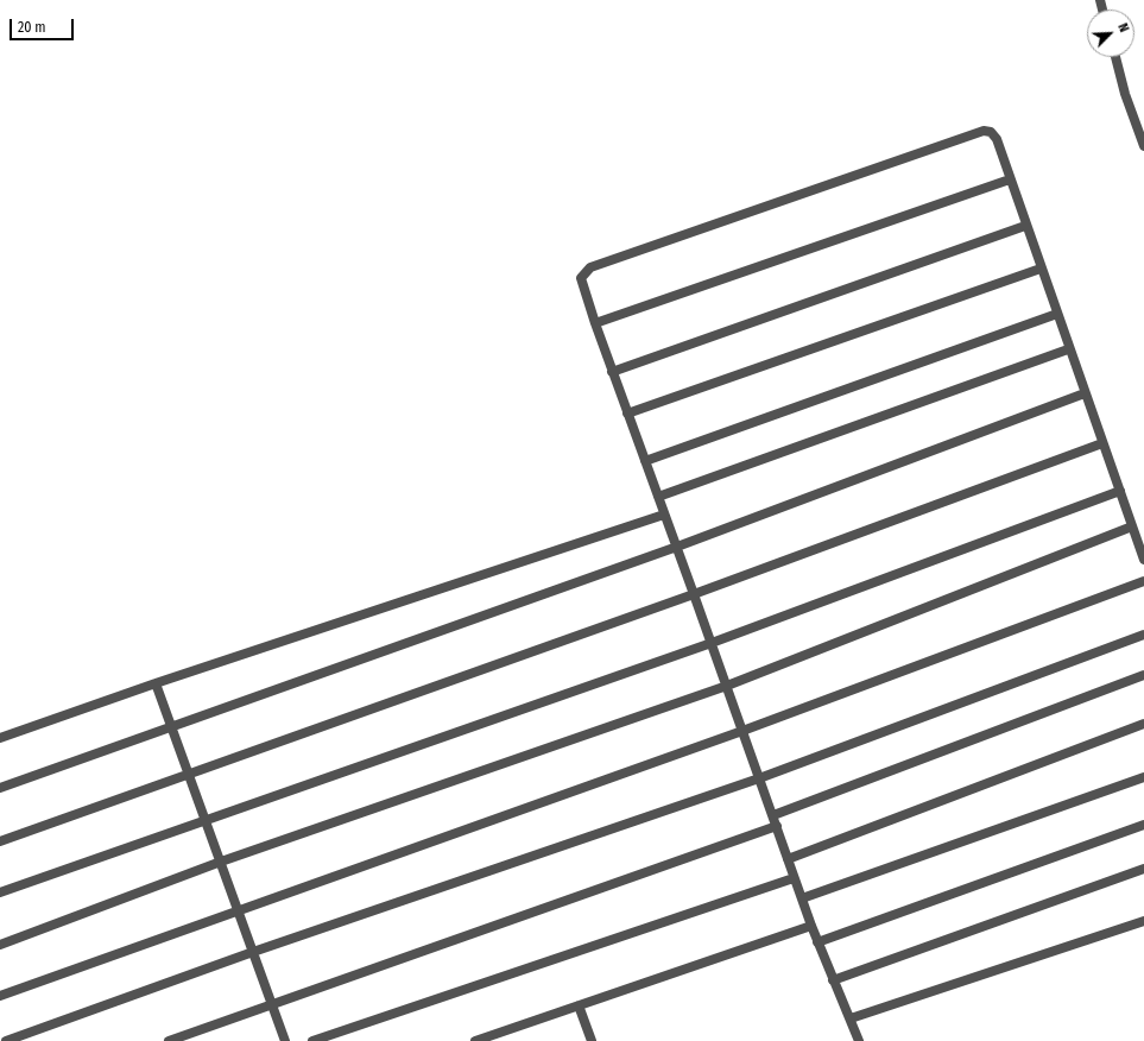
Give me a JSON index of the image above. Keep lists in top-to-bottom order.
{
  "scale_bar": "20 m",
  "north": "top right"
}
